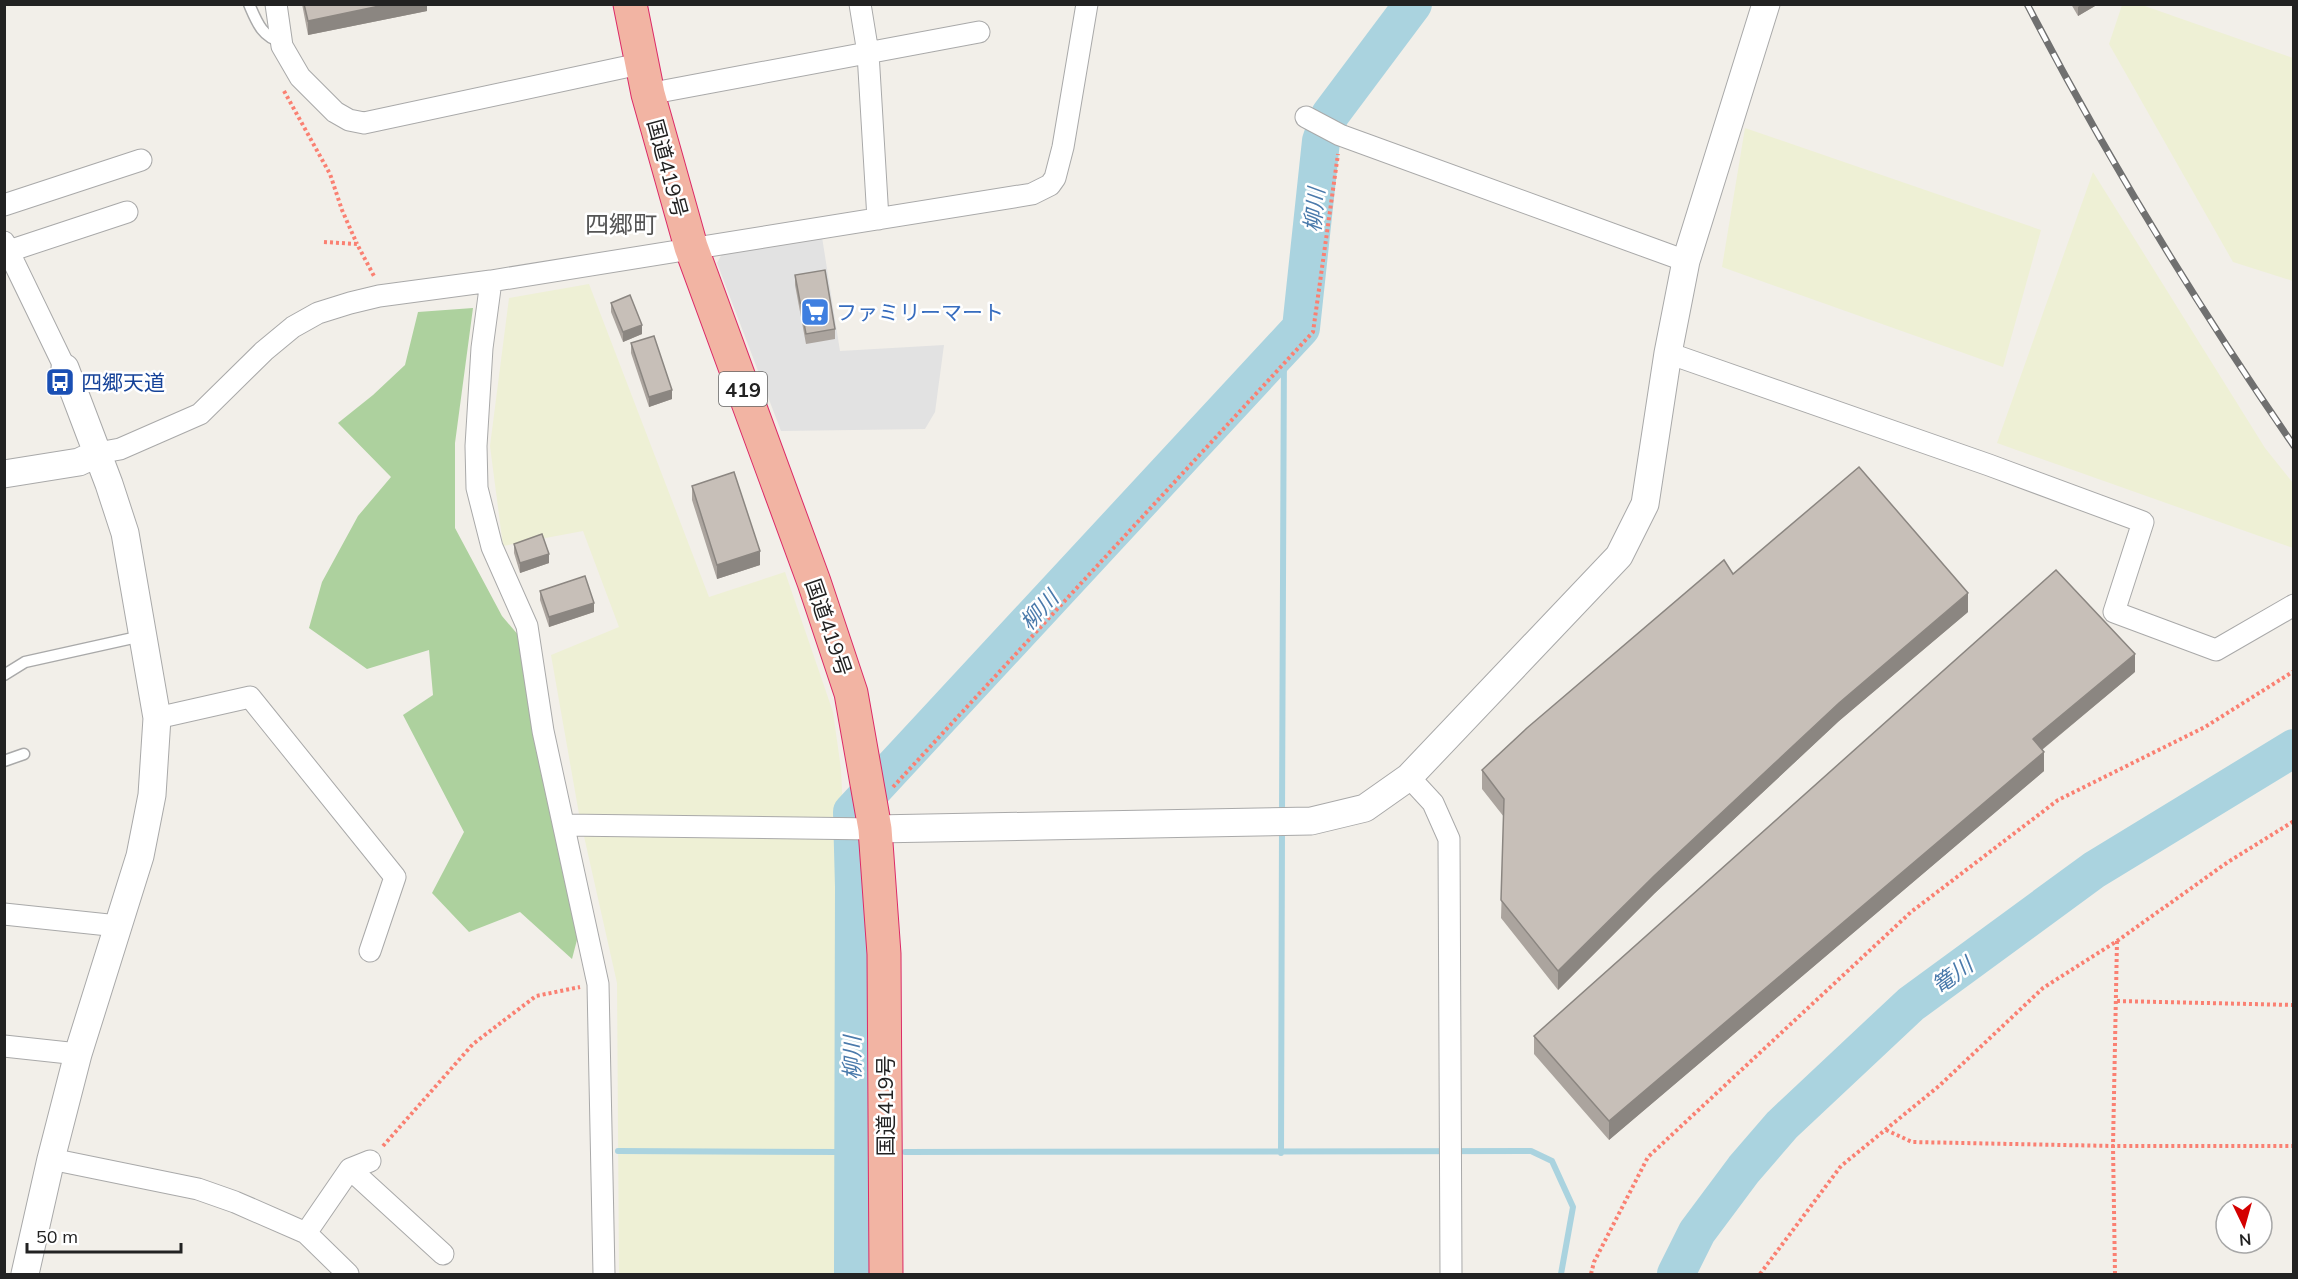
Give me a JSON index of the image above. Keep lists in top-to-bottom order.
{
  "streets": {
    "highway": ["国道419号", "419"]
  },
  "districts": ["四郷町"],
  "water": ["柳川", "篭川"],
  "places": {
    "supermarket": ["ファミリーマート"],
    "bus stop": ["四郷天道"]
  },
  "scale_bar": "50 m",
  "north": "bottom"
}
